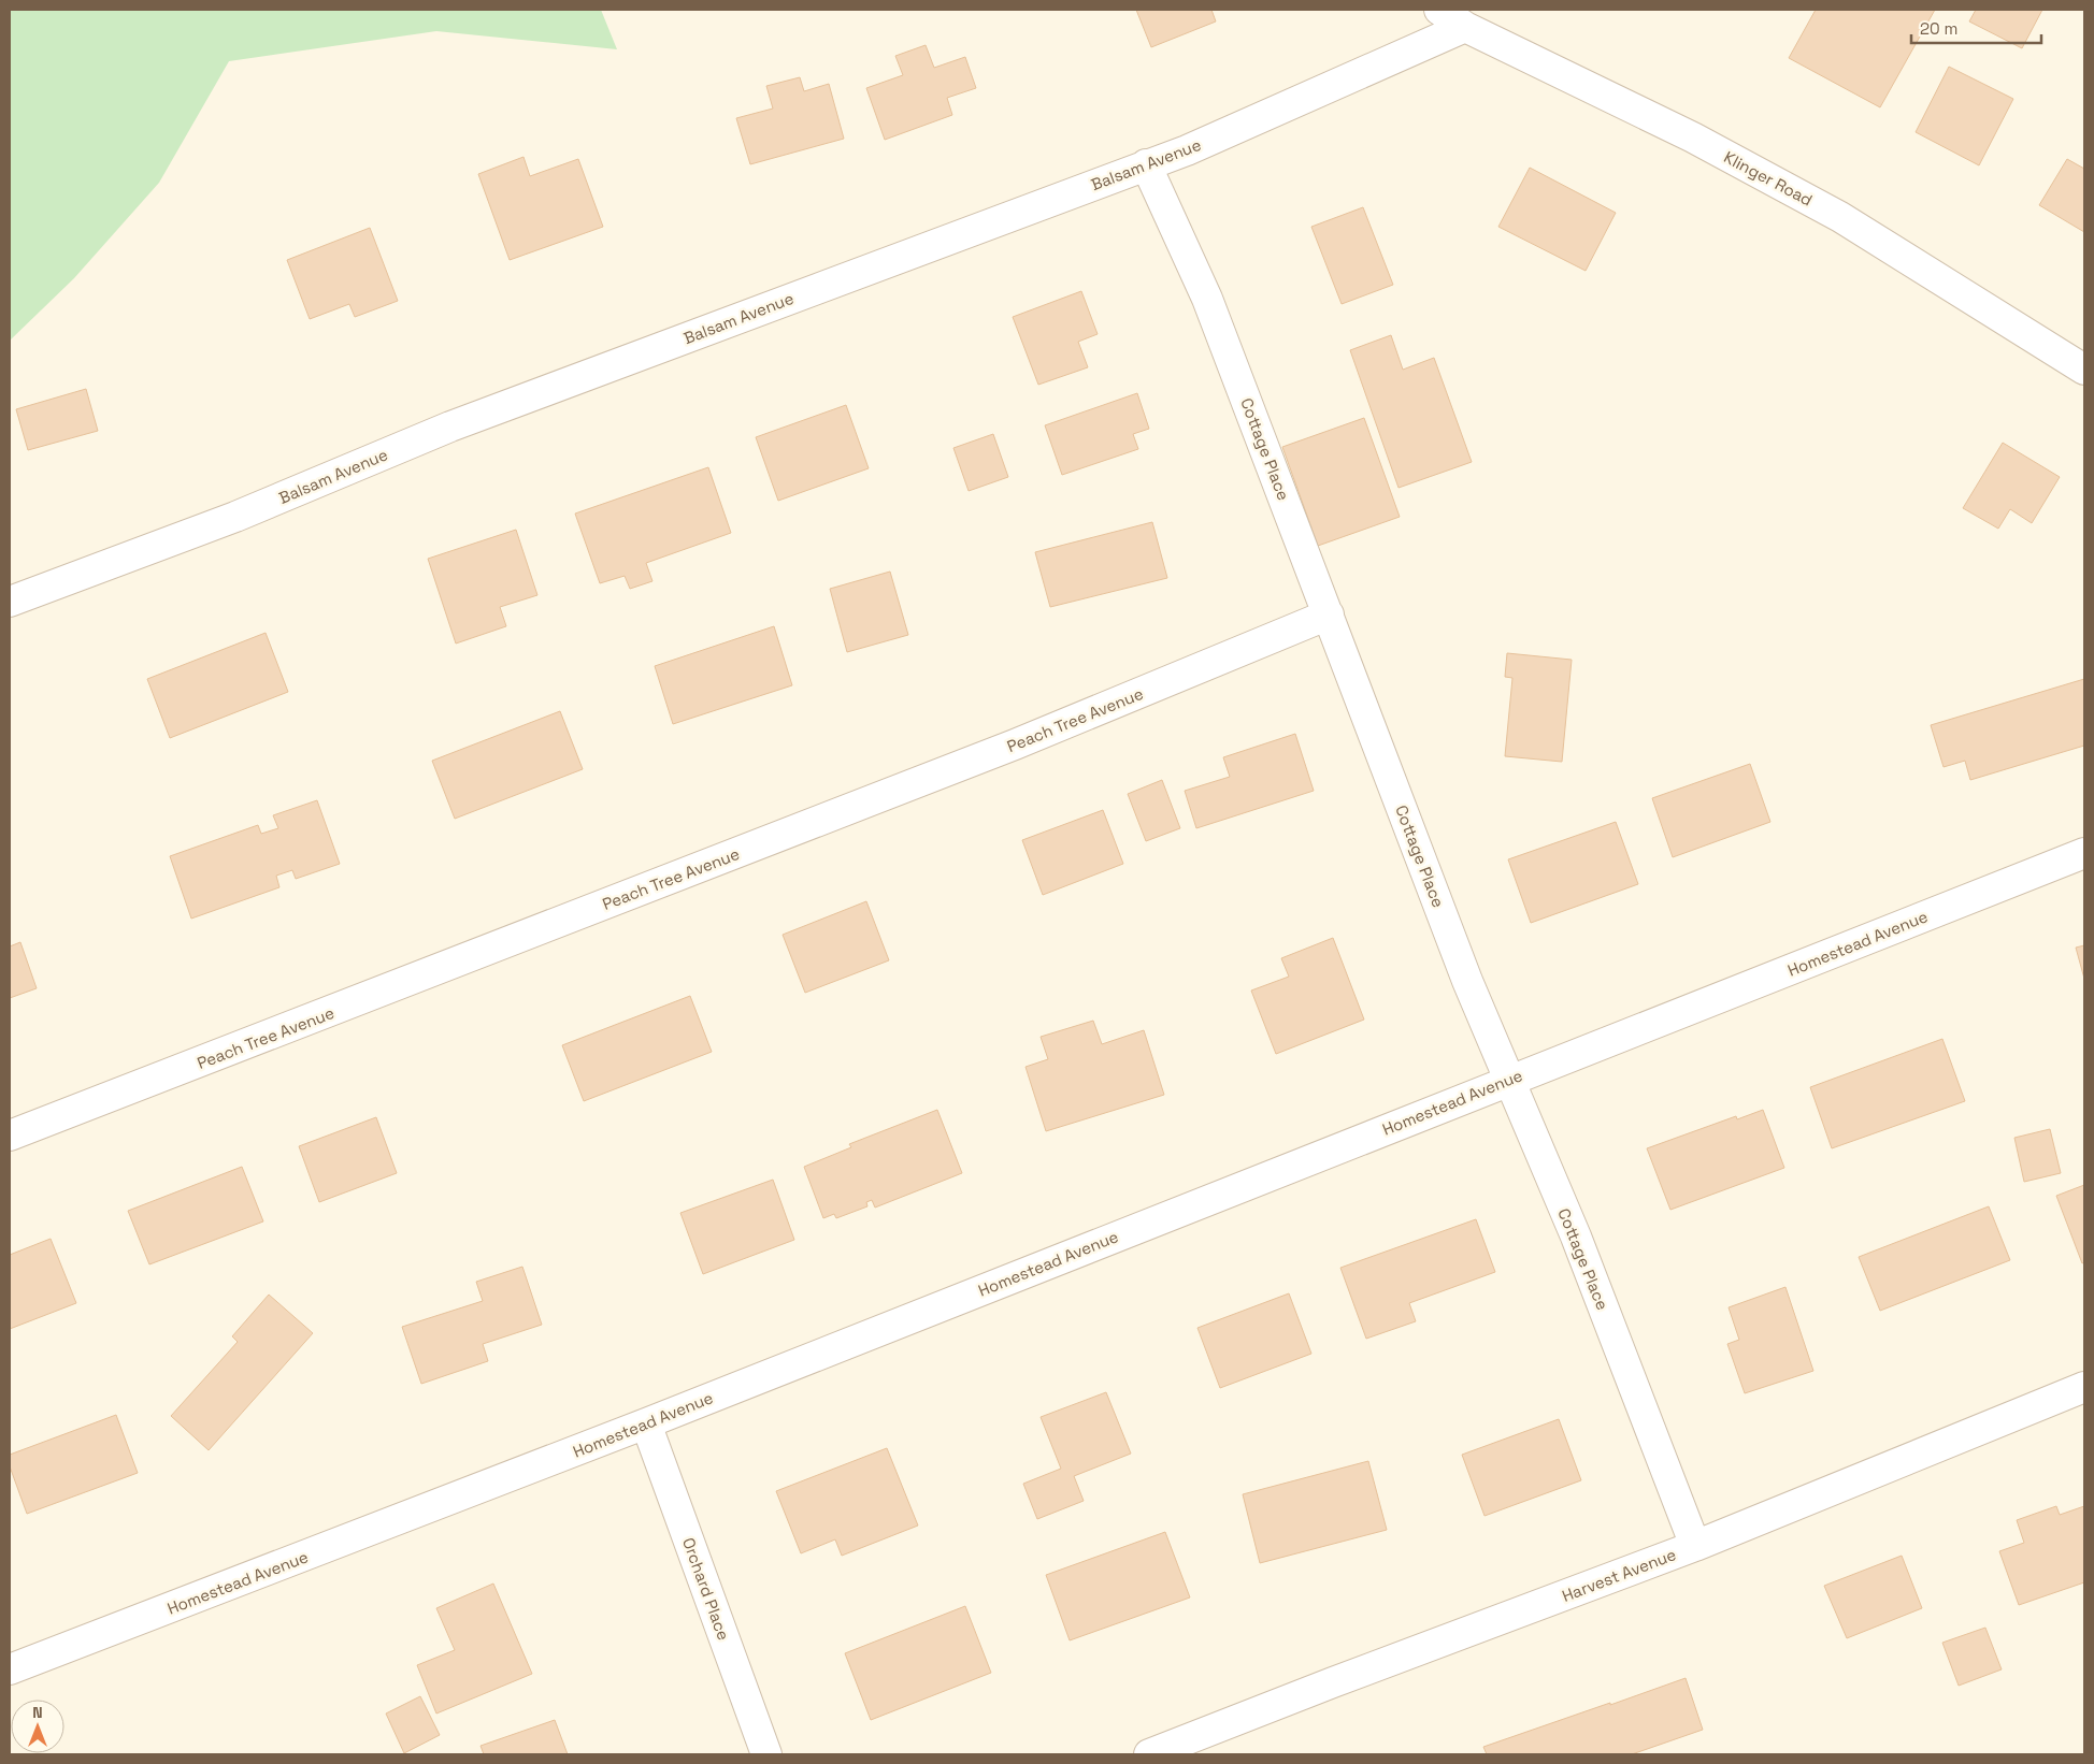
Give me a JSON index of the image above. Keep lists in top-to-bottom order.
{
  "streets": {
    "street": [
      "Balsam Avenue",
      "Klinger Road",
      "Cottage Place",
      "Peach Tree Avenue",
      "Homestead Avenue",
      "Harvest Avenue",
      "Orchard Place"
    ]
  },
  "crossings": [
    ["Balsam Avenue", "Klinger Road"],
    ["Balsam Avenue", "Cottage Place"],
    ["Cottage Place", "Peach Tree Avenue"],
    ["Cottage Place", "Homestead Avenue"],
    ["Cottage Place", "Harvest Avenue"],
    ["Homestead Avenue", "Orchard Place"]
  ],
  "scale_bar": "20 m",
  "north": "top"
}
